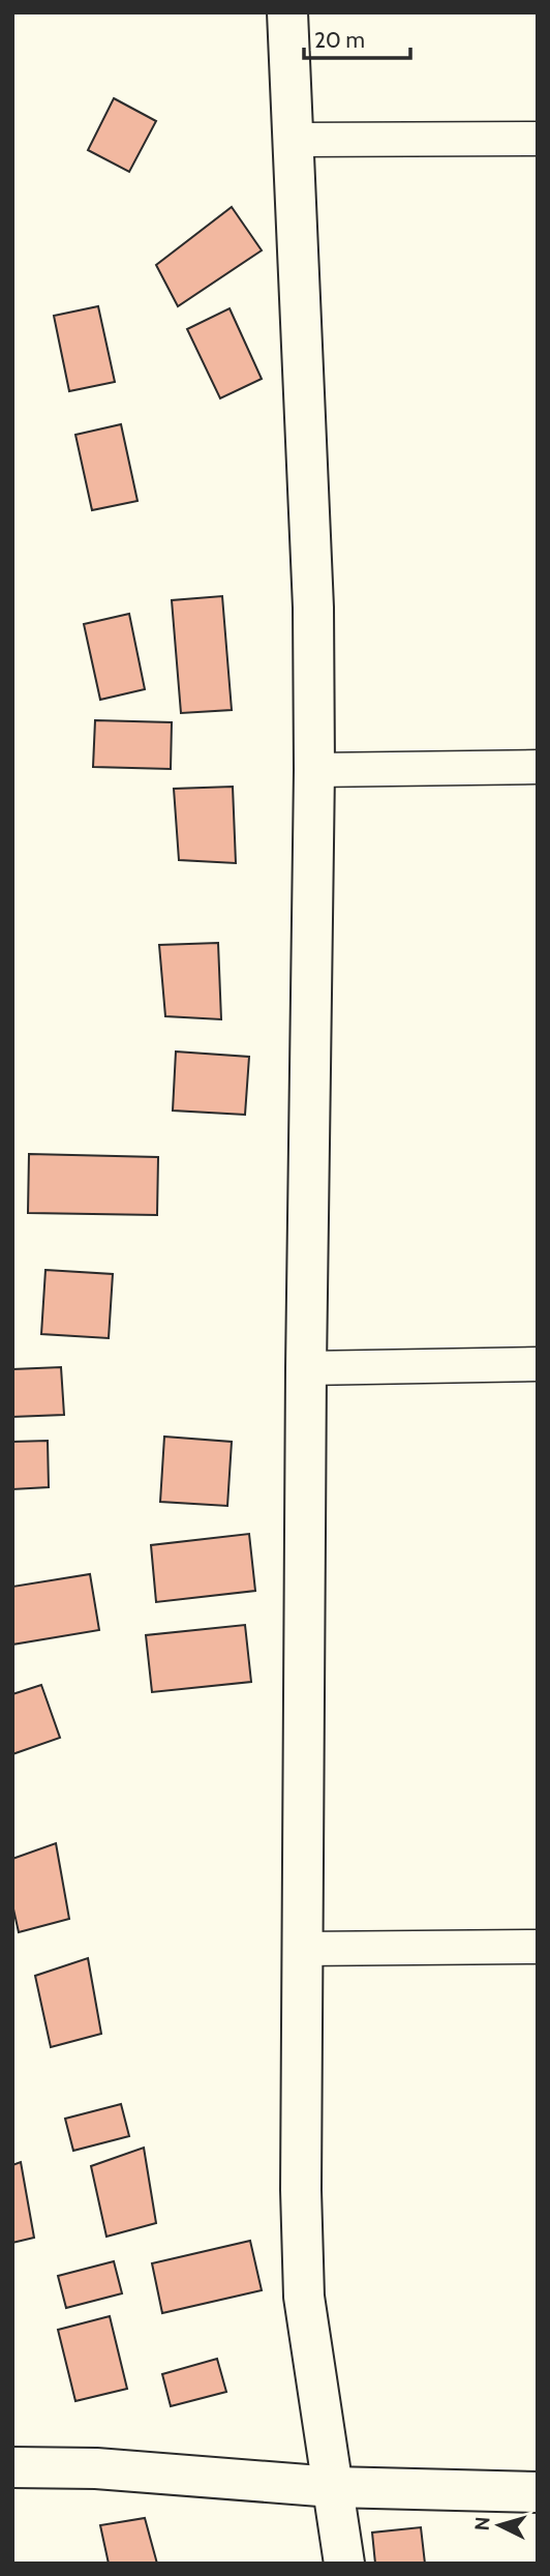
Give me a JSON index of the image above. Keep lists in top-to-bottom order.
{
  "scale_bar": "20 m",
  "north": "left"
}
